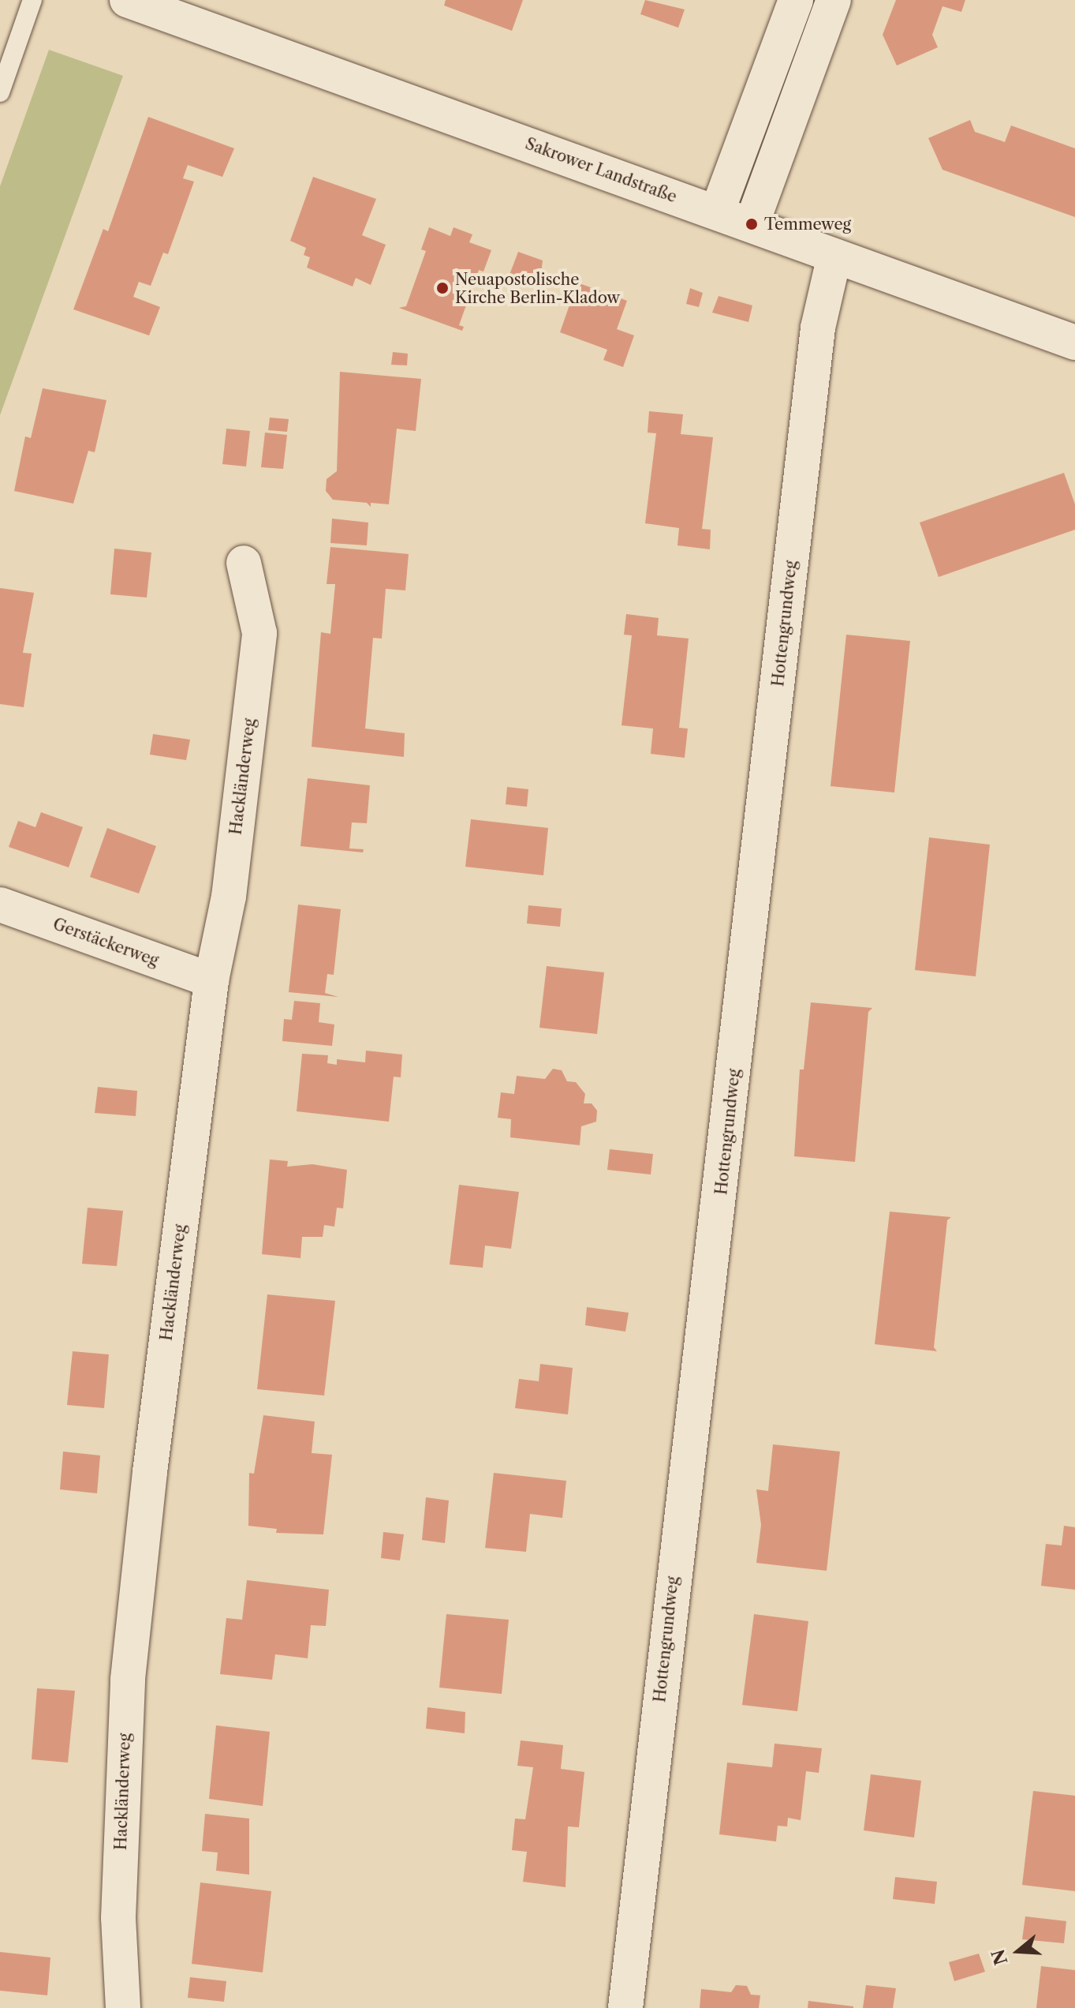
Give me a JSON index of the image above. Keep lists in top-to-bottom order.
{
  "streets": {
    "street": [
      "Sakrower Landstraße",
      "Hottengrundweg",
      "Hackländerweg",
      "Gerstäckerweg"
    ]
  },
  "crossings": [
    ["Sakrower Landstraße", "Hottengrundweg"],
    ["Hackländerweg", "Gerstäckerweg"]
  ],
  "places": ["Temmeweg", "Neuapostolische Kirche Berlin-Kladow"],
  "north": "left"
}
